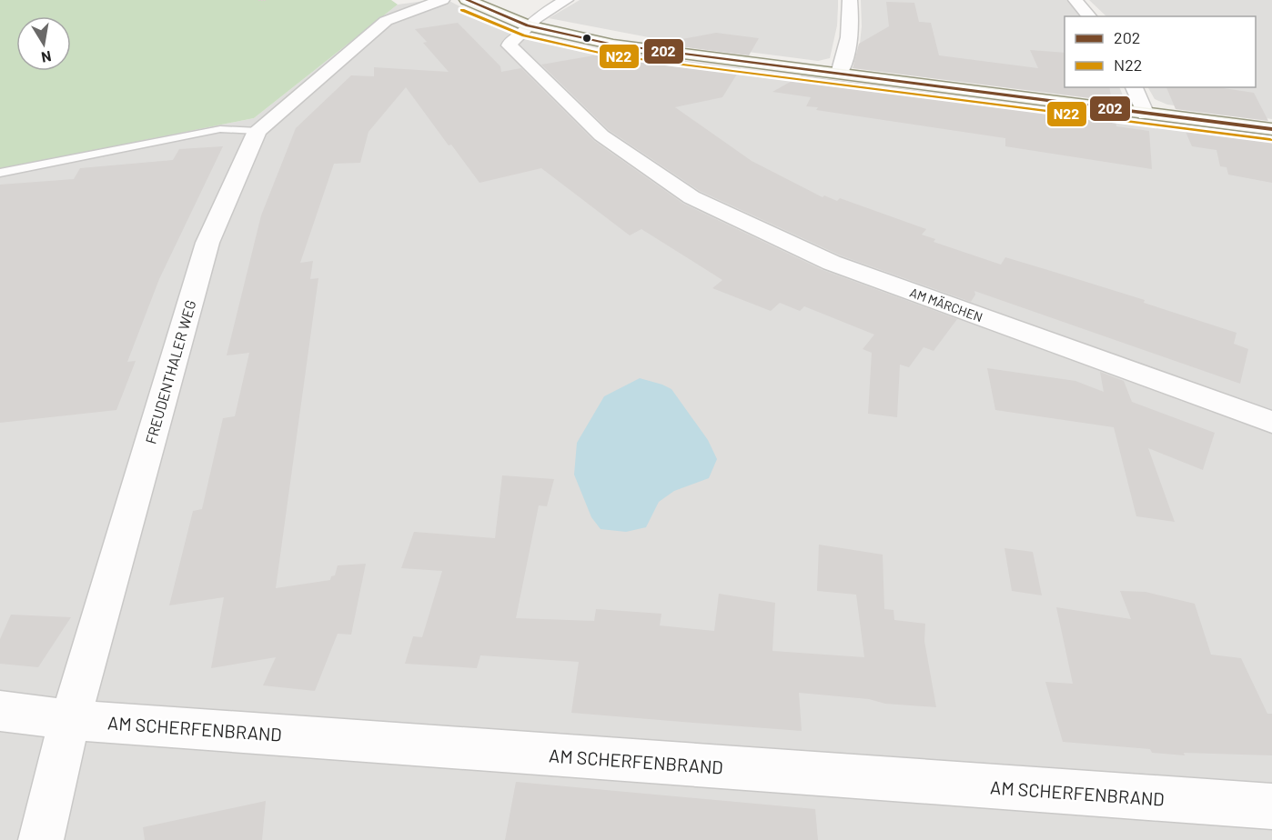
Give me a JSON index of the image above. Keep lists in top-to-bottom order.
{
  "streets": {
    "street": ["AM MÄRCHEN", "FREUDENTHALER WEG", "AM SCHERFENBRAND"]
  },
  "crossings": [
    ["FREUDENTHALER WEG", "AM SCHERFENBRAND"]
  ],
  "lines": ["transit line 202", "transit line N22"],
  "legend": ["202", "N22"],
  "north": "bottom"
}
